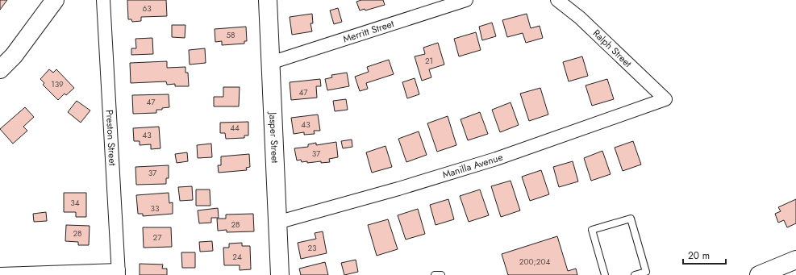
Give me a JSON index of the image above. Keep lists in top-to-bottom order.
{
  "streets": {
    "main road": ["Jasper Street"],
    "street": [
      "Merritt Street",
      "Ralph Street",
      "Preston Street",
      "Manilla Avenue"
    ]
  },
  "crossings": [
    ["Merritt Street", "Jasper Street"],
    ["Ralph Street", "Manilla Avenue"],
    ["Jasper Street", "Manilla Avenue"]
  ],
  "house_numbers": [
    "63",
    "58",
    "21",
    "139",
    "47",
    "47",
    "43",
    "44",
    "43",
    "37",
    "37",
    "34",
    "33",
    "28",
    "28",
    "27",
    "23",
    "24",
    "200;204"
  ],
  "scale_bar": "20 m"
}
